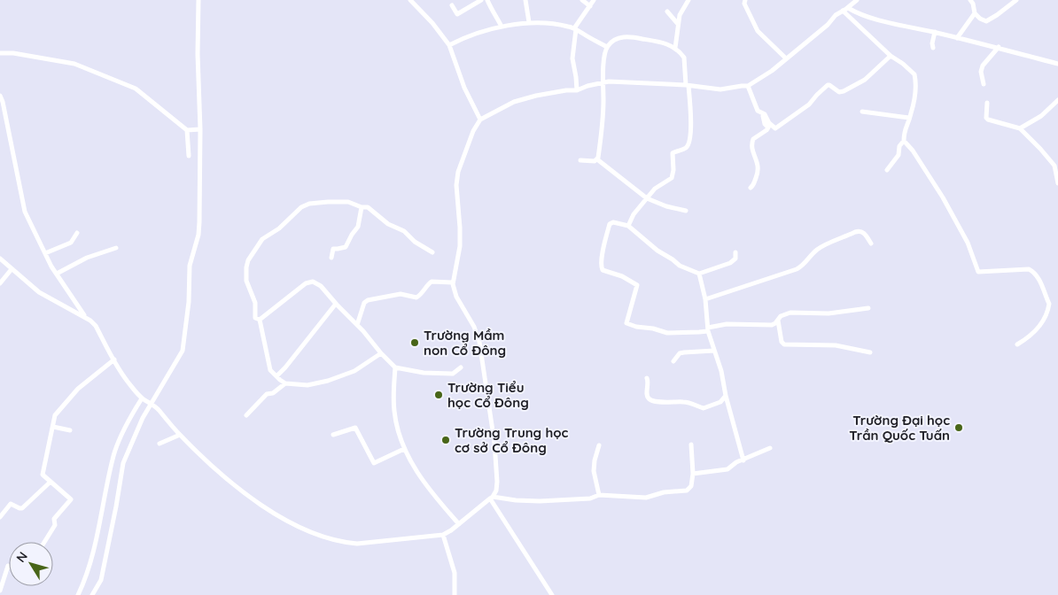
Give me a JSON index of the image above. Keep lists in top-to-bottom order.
{
  "places": [
    "Trường Mầm non Cổ Đông",
    "Trường Tiểu học Cổ Đông",
    "Trường Đại học Trần Quốc Tuấn",
    "Trường Trung học cơ sở Cổ Đông"
  ],
  "north": "top left"
}
